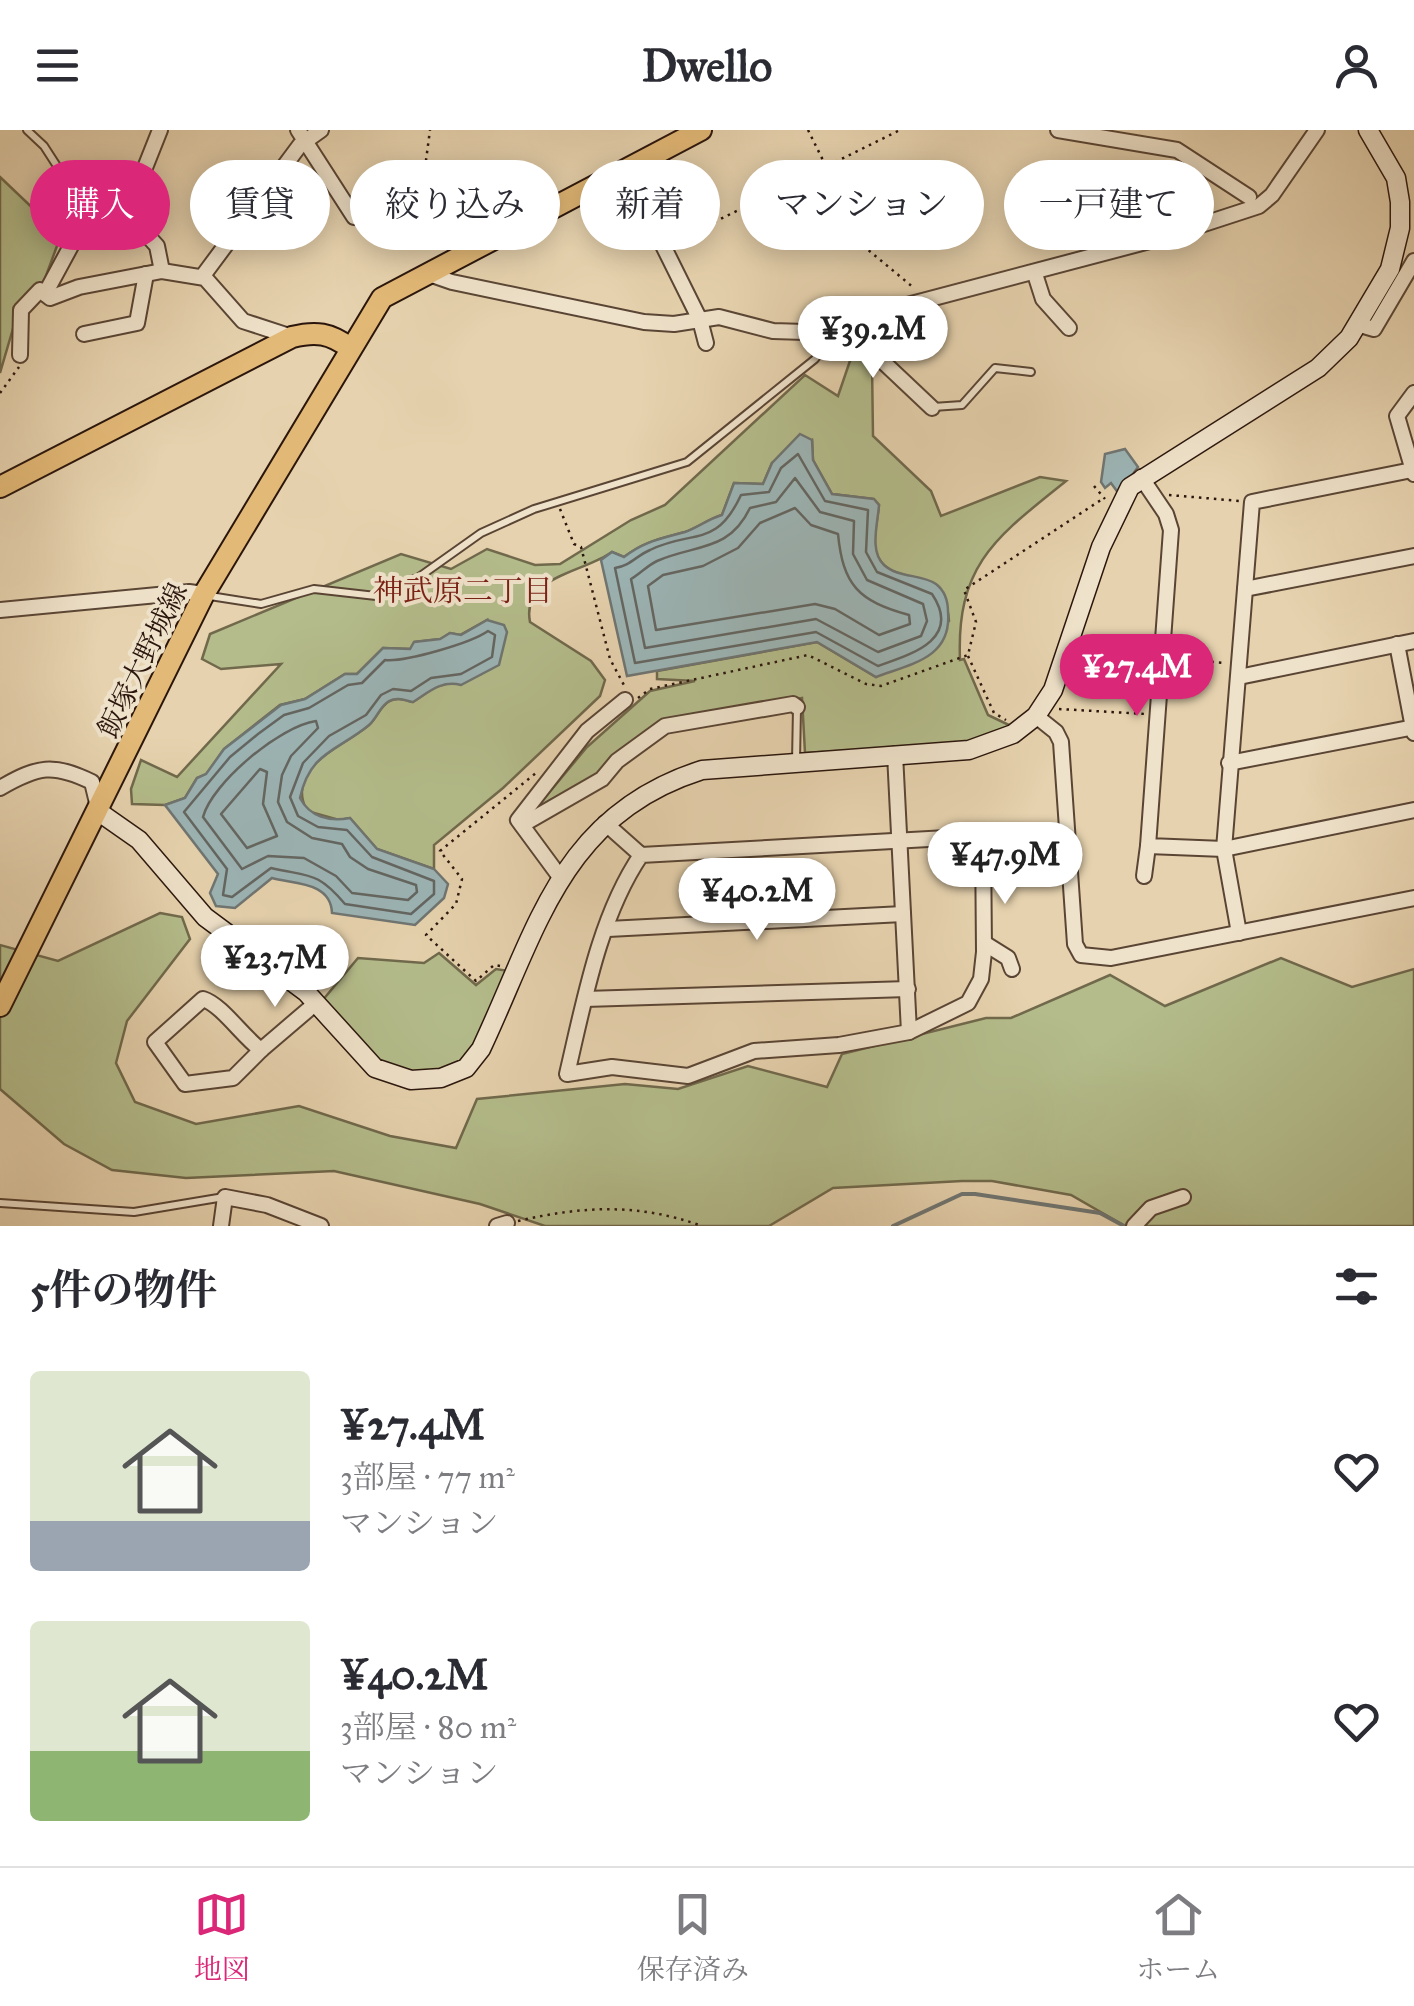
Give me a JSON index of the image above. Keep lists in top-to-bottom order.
{
  "streets": {
    "main road": ["飯塚大野城線"]
  },
  "districts": ["神武原二丁目"],
  "page": {
    "header": "Dwello",
    "chip": [
      "購入",
      "賃貸",
      "絞り込み",
      "新着",
      "マンション",
      "一戸建て"
    ],
    "price": [
      "¥39.2M",
      "¥27.4M",
      "¥47.9M",
      "¥40.2M",
      "¥23.7M"
    ],
    "heading": "5件の物件",
    "list": [
      {
        "name": "¥27.4M",
        "note": "3部屋 · 77 m² · マンション"
      },
      {
        "name": "¥40.2M",
        "note": "3部屋 · 80 m² · マンション"
      }
    ],
    "tabs": ["地図", "保存済み", "ホーム"]
  }
}
